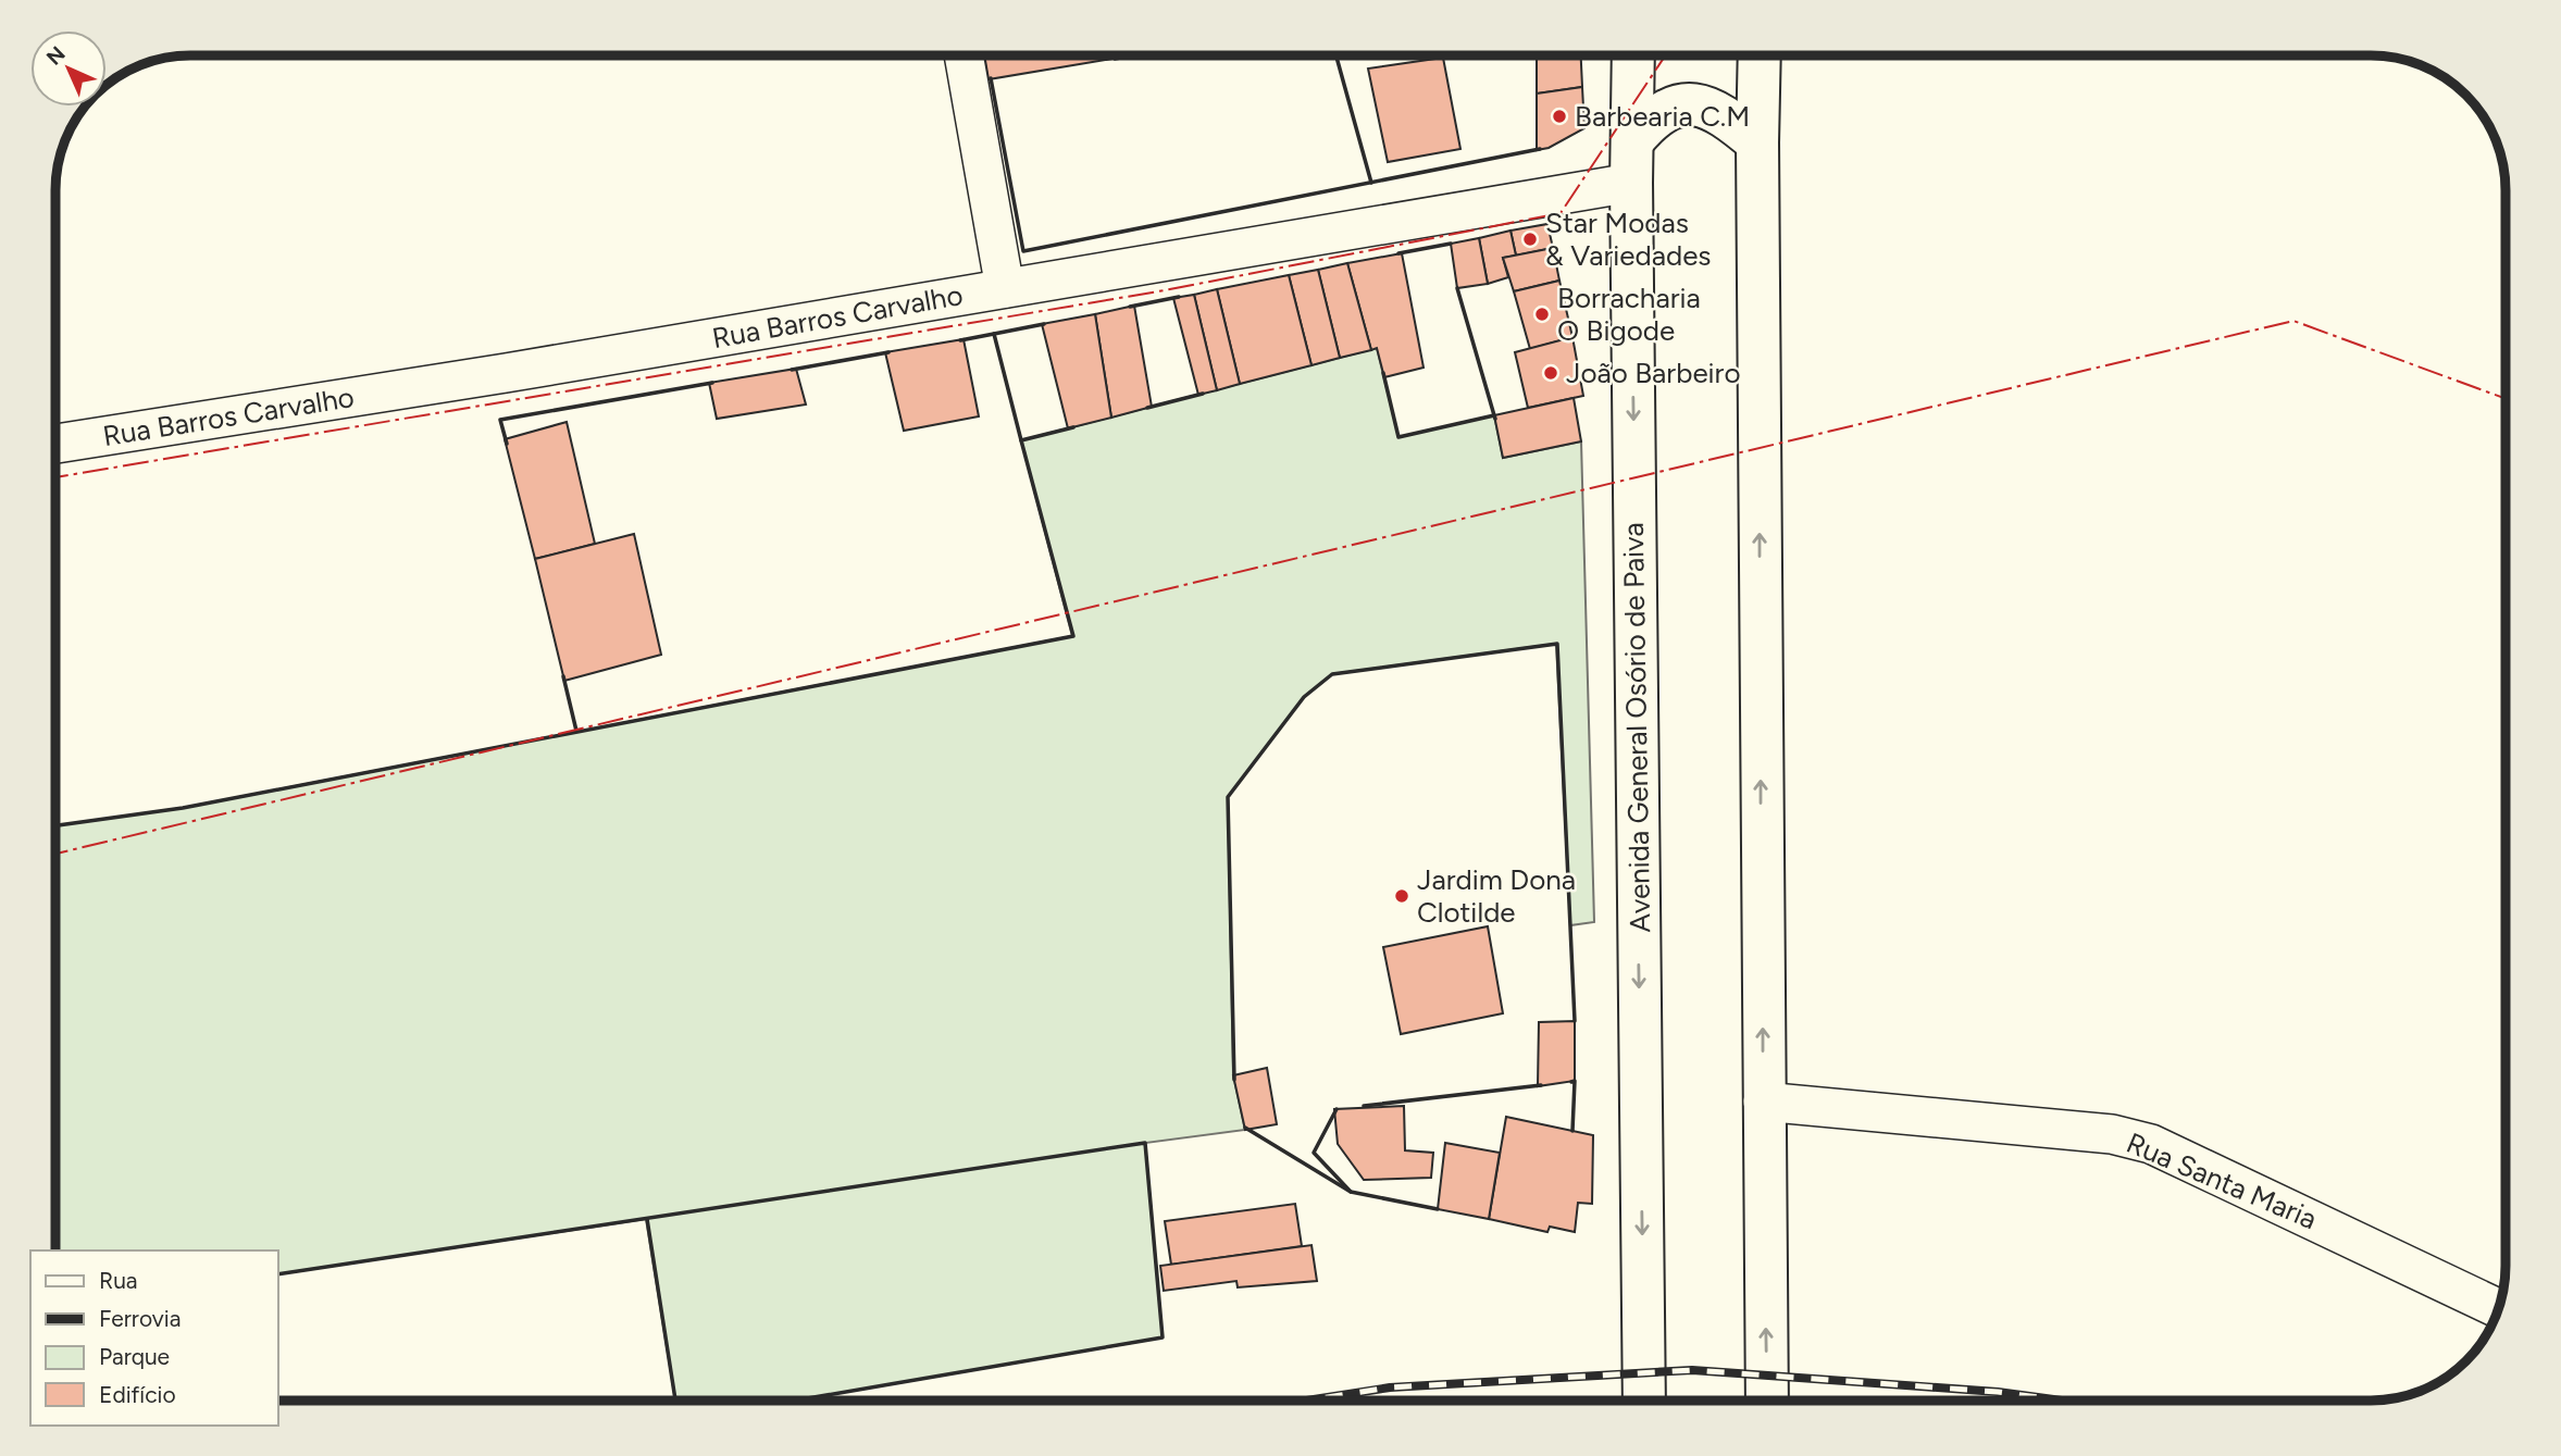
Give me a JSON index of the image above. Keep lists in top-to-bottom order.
{
  "streets": {
    "main road": ["Avenida General Osório de Paiva"],
    "street": ["Rua Barros Carvalho", "Rua Santa Maria"]
  },
  "crossings": [
    ["Rua Barros Carvalho", "Avenida General Osório de Paiva"]
  ],
  "places": [
    "Barbearia C.M",
    "Star Modas & Variedades",
    "Borracharia O Bigode",
    "João Barbeiro",
    "Jardim Dona Clotilde"
  ],
  "legend": [
    "Rua",
    "Ferrovia",
    "Parque",
    "Edifício"
  ],
  "north": "top left"
}
